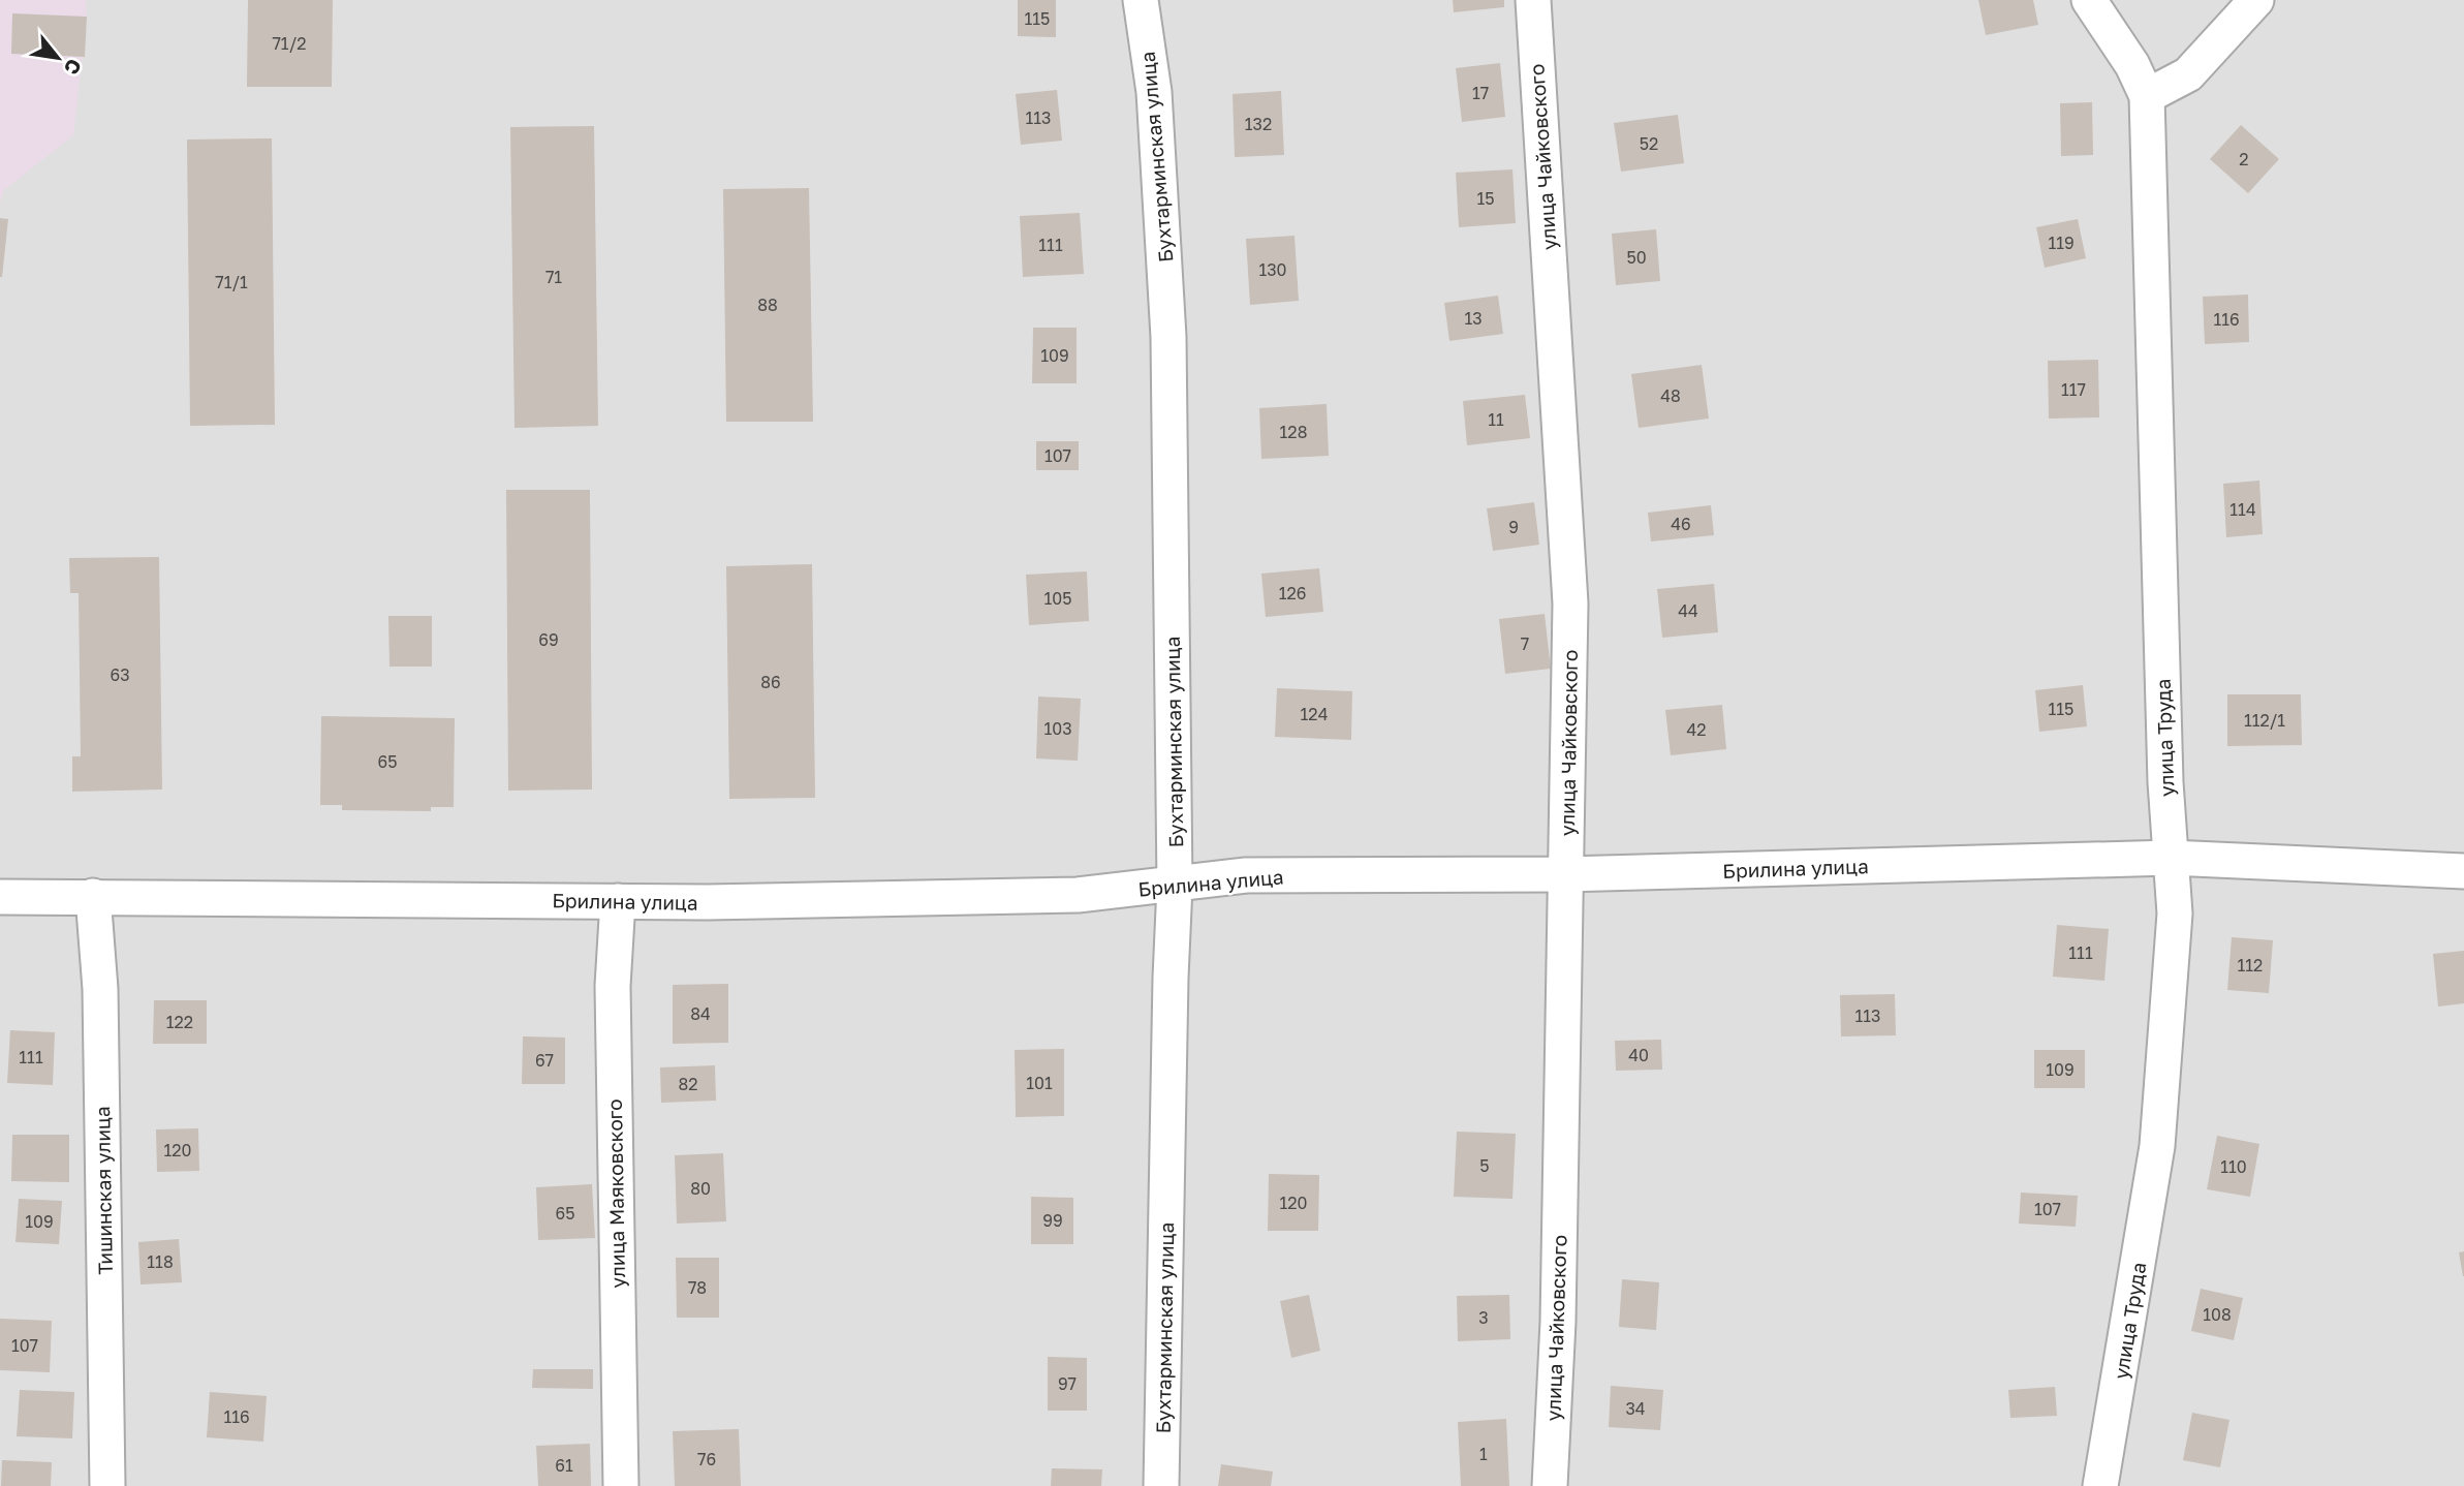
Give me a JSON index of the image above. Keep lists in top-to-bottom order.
{
  "streets": {
    "street": [
      "Бухтарминская улица",
      "улица Чайковского",
      "улица Труда",
      "Брилина улица",
      "Тишинская улица",
      "улица Маяковского"
    ]
  },
  "crossings": [
    ["Бухтарминская улица", "Брилина улица"],
    ["улица Чайковского", "Брилина улица"],
    ["улица Труда", "Брилина улица"],
    ["Брилина улица", "Тишинская улица"],
    ["Брилина улица", "улица Маяковского"]
  ],
  "house_numbers": [
    "115",
    "71/2",
    "17",
    "113",
    "132",
    "52",
    "2",
    "15",
    "119",
    "111",
    "50",
    "130",
    "71",
    "71/1",
    "88",
    "13",
    "116",
    "109",
    "117",
    "48",
    "11",
    "128",
    "107",
    "114",
    "46",
    "9",
    "126",
    "105",
    "44",
    "69",
    "7",
    "63",
    "86",
    "115",
    "124",
    "112/1",
    "103",
    "42",
    "65",
    "111",
    "112",
    "84",
    "113",
    "122",
    "40",
    "111",
    "67",
    "109",
    "101",
    "82",
    "120",
    "5",
    "110",
    "80",
    "120",
    "107",
    "65",
    "99",
    "109",
    "118",
    "78",
    "108",
    "3",
    "107",
    "97",
    "34",
    "116",
    "1",
    "76",
    "61"
  ],
  "north": "bottom right"
}
